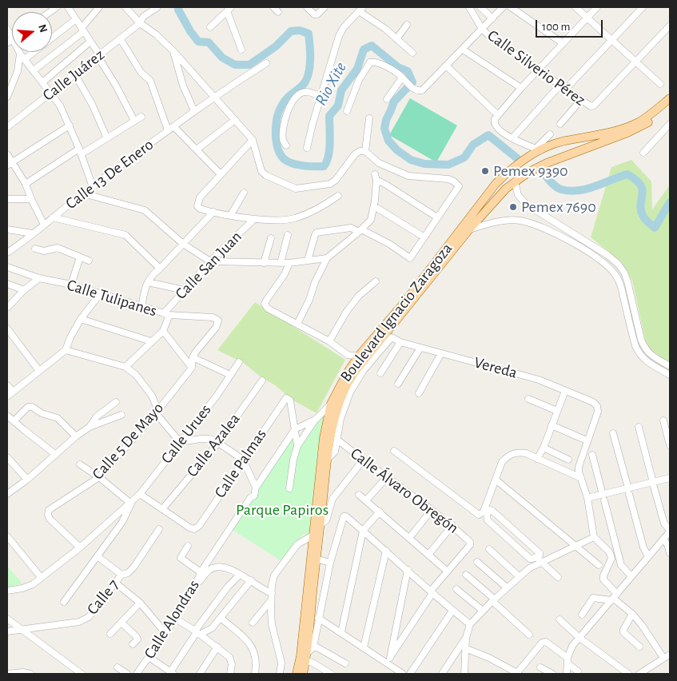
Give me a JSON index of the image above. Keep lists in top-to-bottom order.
{
  "streets": {
    "main road": ["Boulevard Ignacio Zaragoza"],
    "street": [
      "Calle Silverio Pérez",
      "Calle Juárez",
      "Calle 13 De Enero",
      "Calle San Juan",
      "Calle Tulipanes",
      "Vereda",
      "Calle Urues",
      "Calle 5 De Mayo",
      "Calle Azalea",
      "Calle Palmas",
      "Calle Álvaro Obregón",
      "Calle 7",
      "Calle Alondras"
    ]
  },
  "crossings": [
    ["Calle San Juan", "Calle Tulipanes"],
    ["Vereda", "Calle Álvaro Obregón"],
    ["Calle Urues", "Calle 5 De Mayo"],
    ["Calle Azalea", "Calle Palmas"],
    ["Calle Palmas", "Calle Alondras"]
  ],
  "water": ["Rio Xite"],
  "parks": ["Parque Papiros"],
  "places": ["Pemex 9390", "Pemex 7690"],
  "scale_bar": "100 m",
  "north": "right"
}
